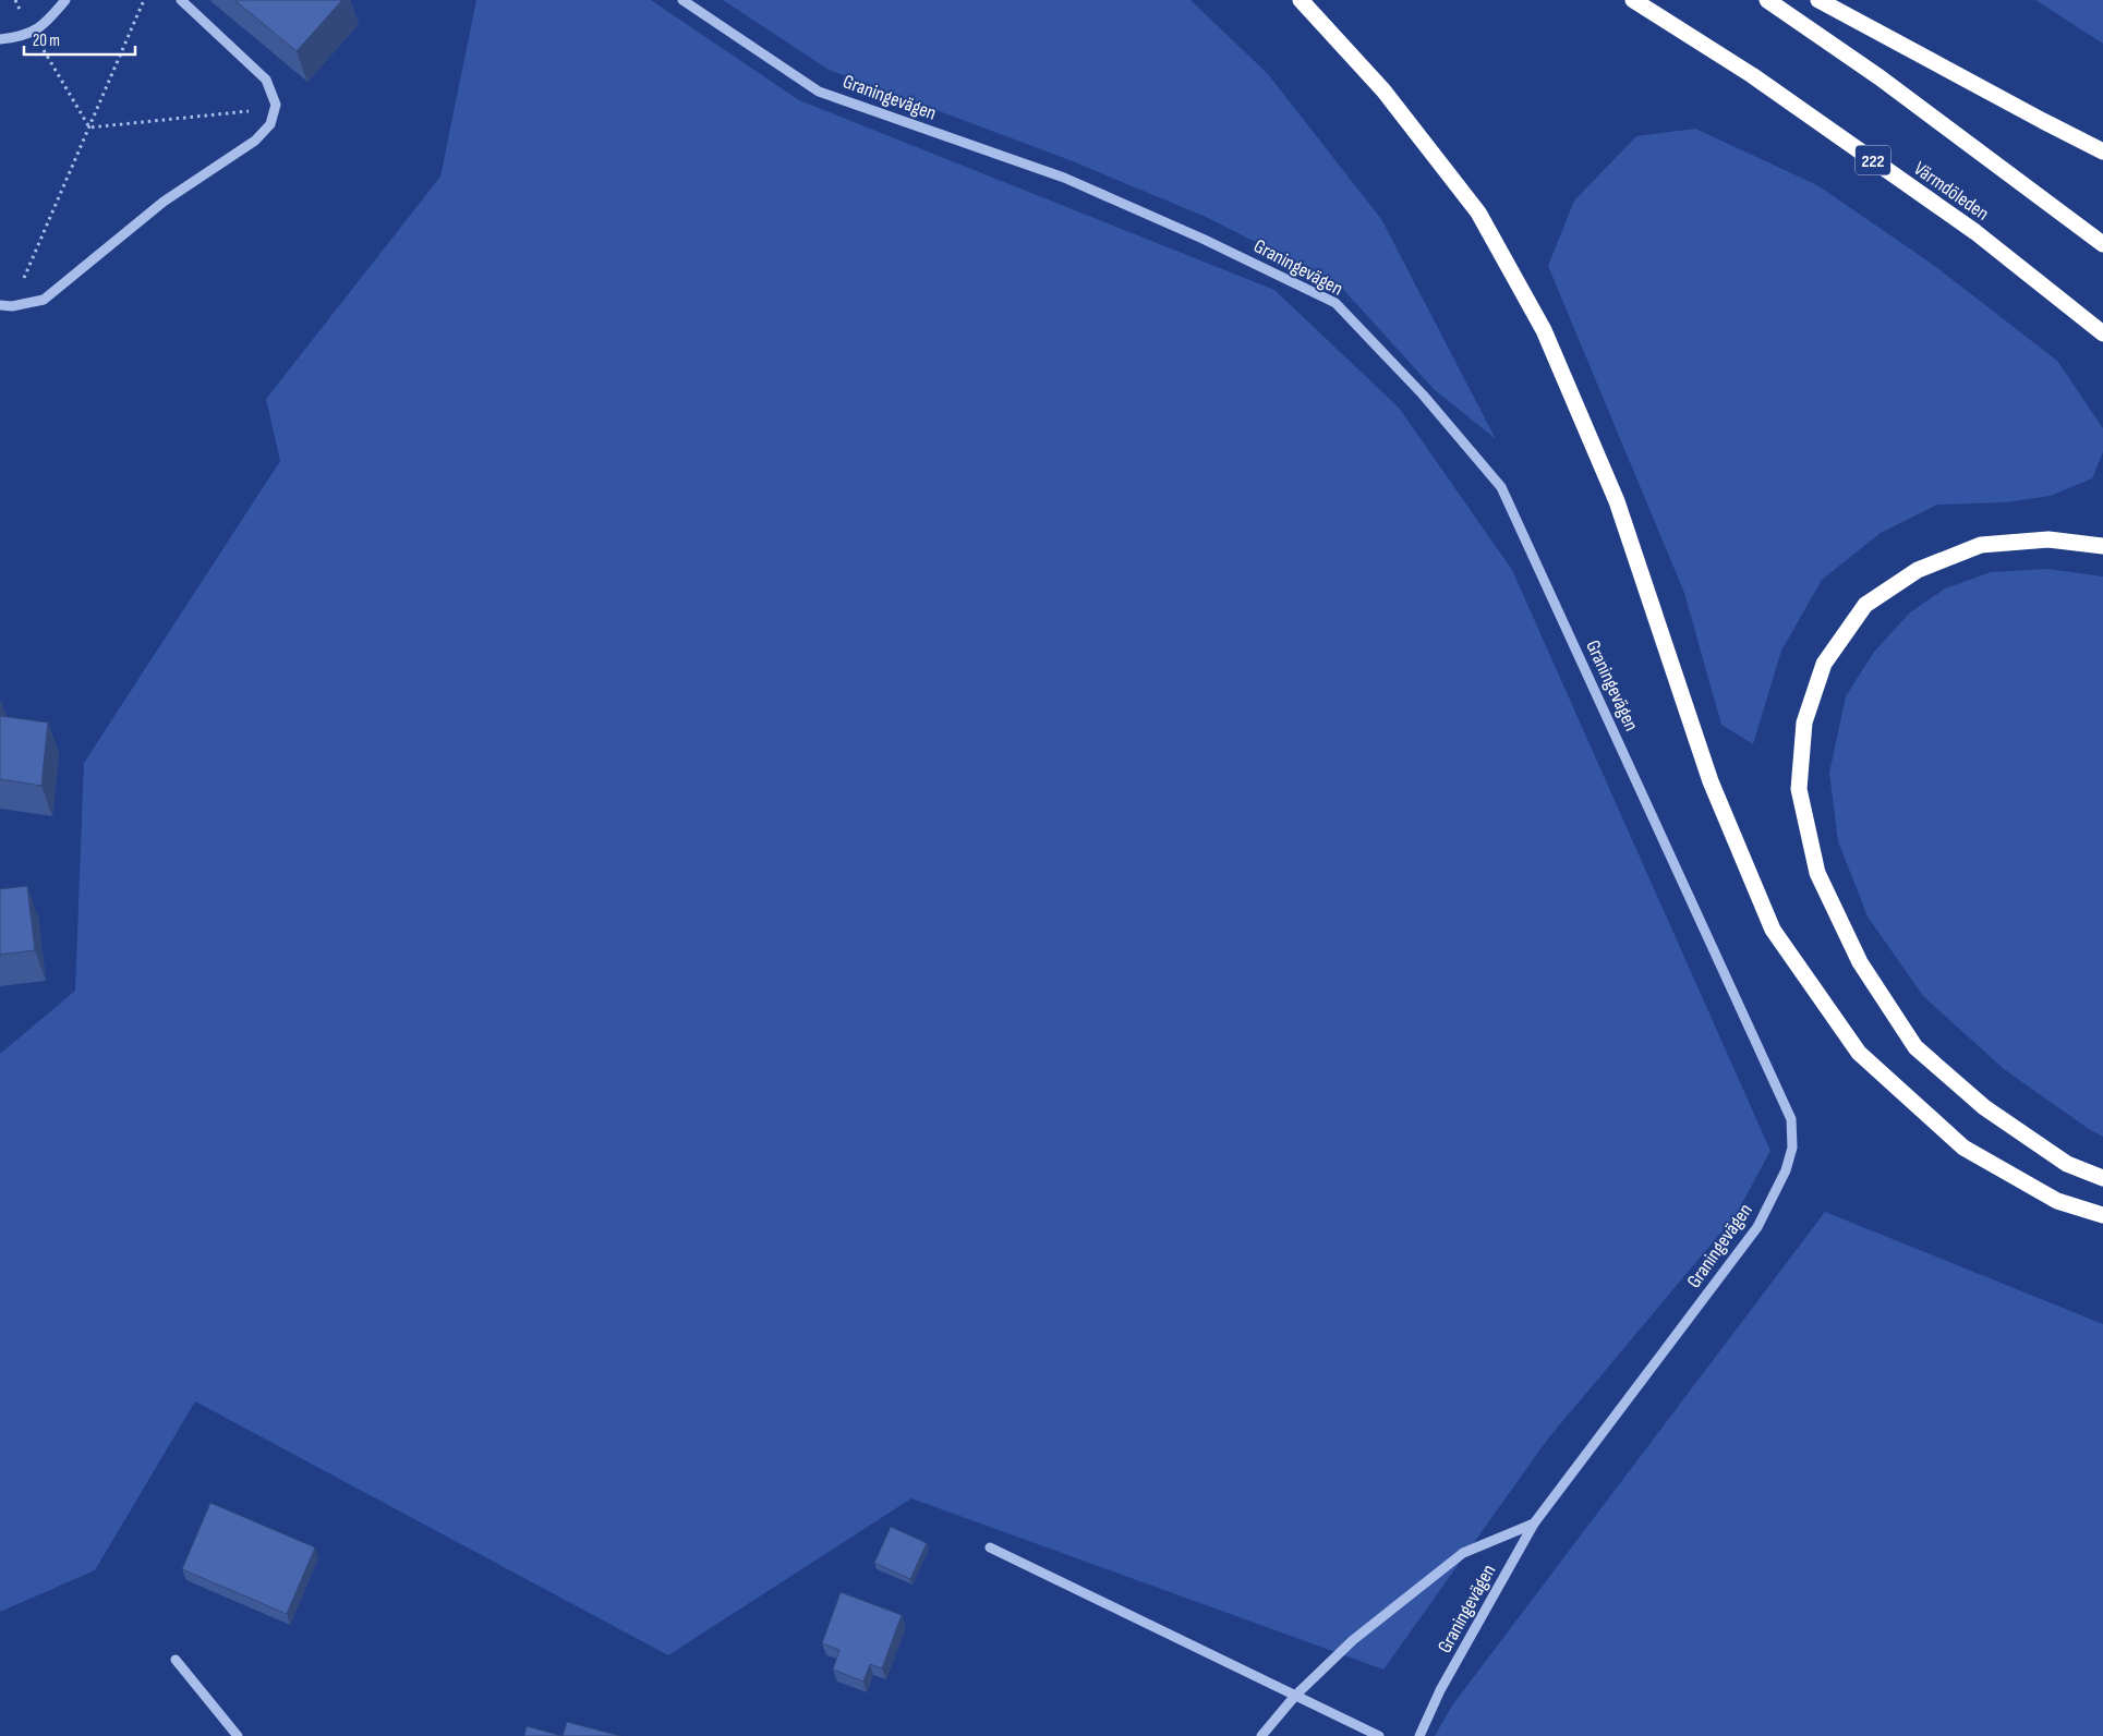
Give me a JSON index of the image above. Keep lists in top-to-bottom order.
{
  "streets": {
    "highway": ["222", "Värmdöleden"],
    "street": ["Graningevägen"]
  },
  "scale_bar": "20 m"
}
